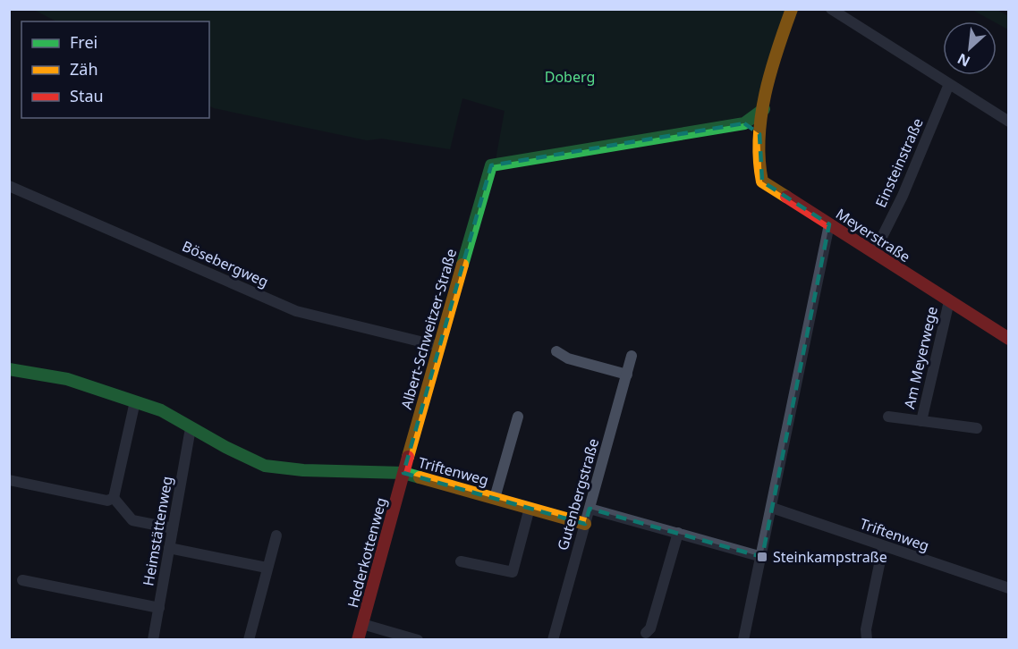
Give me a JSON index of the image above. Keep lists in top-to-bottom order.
{
  "streets": {
    "street": [
      "Einsteinstraße",
      "Meyerstraße",
      "Bösebergweg",
      "Albert-Schweitzer-Straße",
      "Am Meyerwege",
      "Triftenweg",
      "Gutenbergstraße",
      "Heimstättenweg",
      "Hederkottenweg"
    ]
  },
  "crossings": [
    ["Einsteinstraße", "Meyerstraße"],
    ["Meyerstraße", "Albert-Schweitzer-Straße"],
    ["Meyerstraße", "Am Meyerwege"],
    ["Bösebergweg", "Albert-Schweitzer-Straße"],
    ["Albert-Schweitzer-Straße", "Triftenweg"],
    ["Albert-Schweitzer-Straße", "Hederkottenweg"],
    ["Triftenweg", "Gutenbergstraße"],
    ["Triftenweg", "Hederkottenweg"]
  ],
  "parks": ["Doberg"],
  "places": {
    "transit": ["Steinkampstraße"]
  },
  "legend": ["Frei", "Zäh", "Stau"],
  "north": "bottom left"
}
